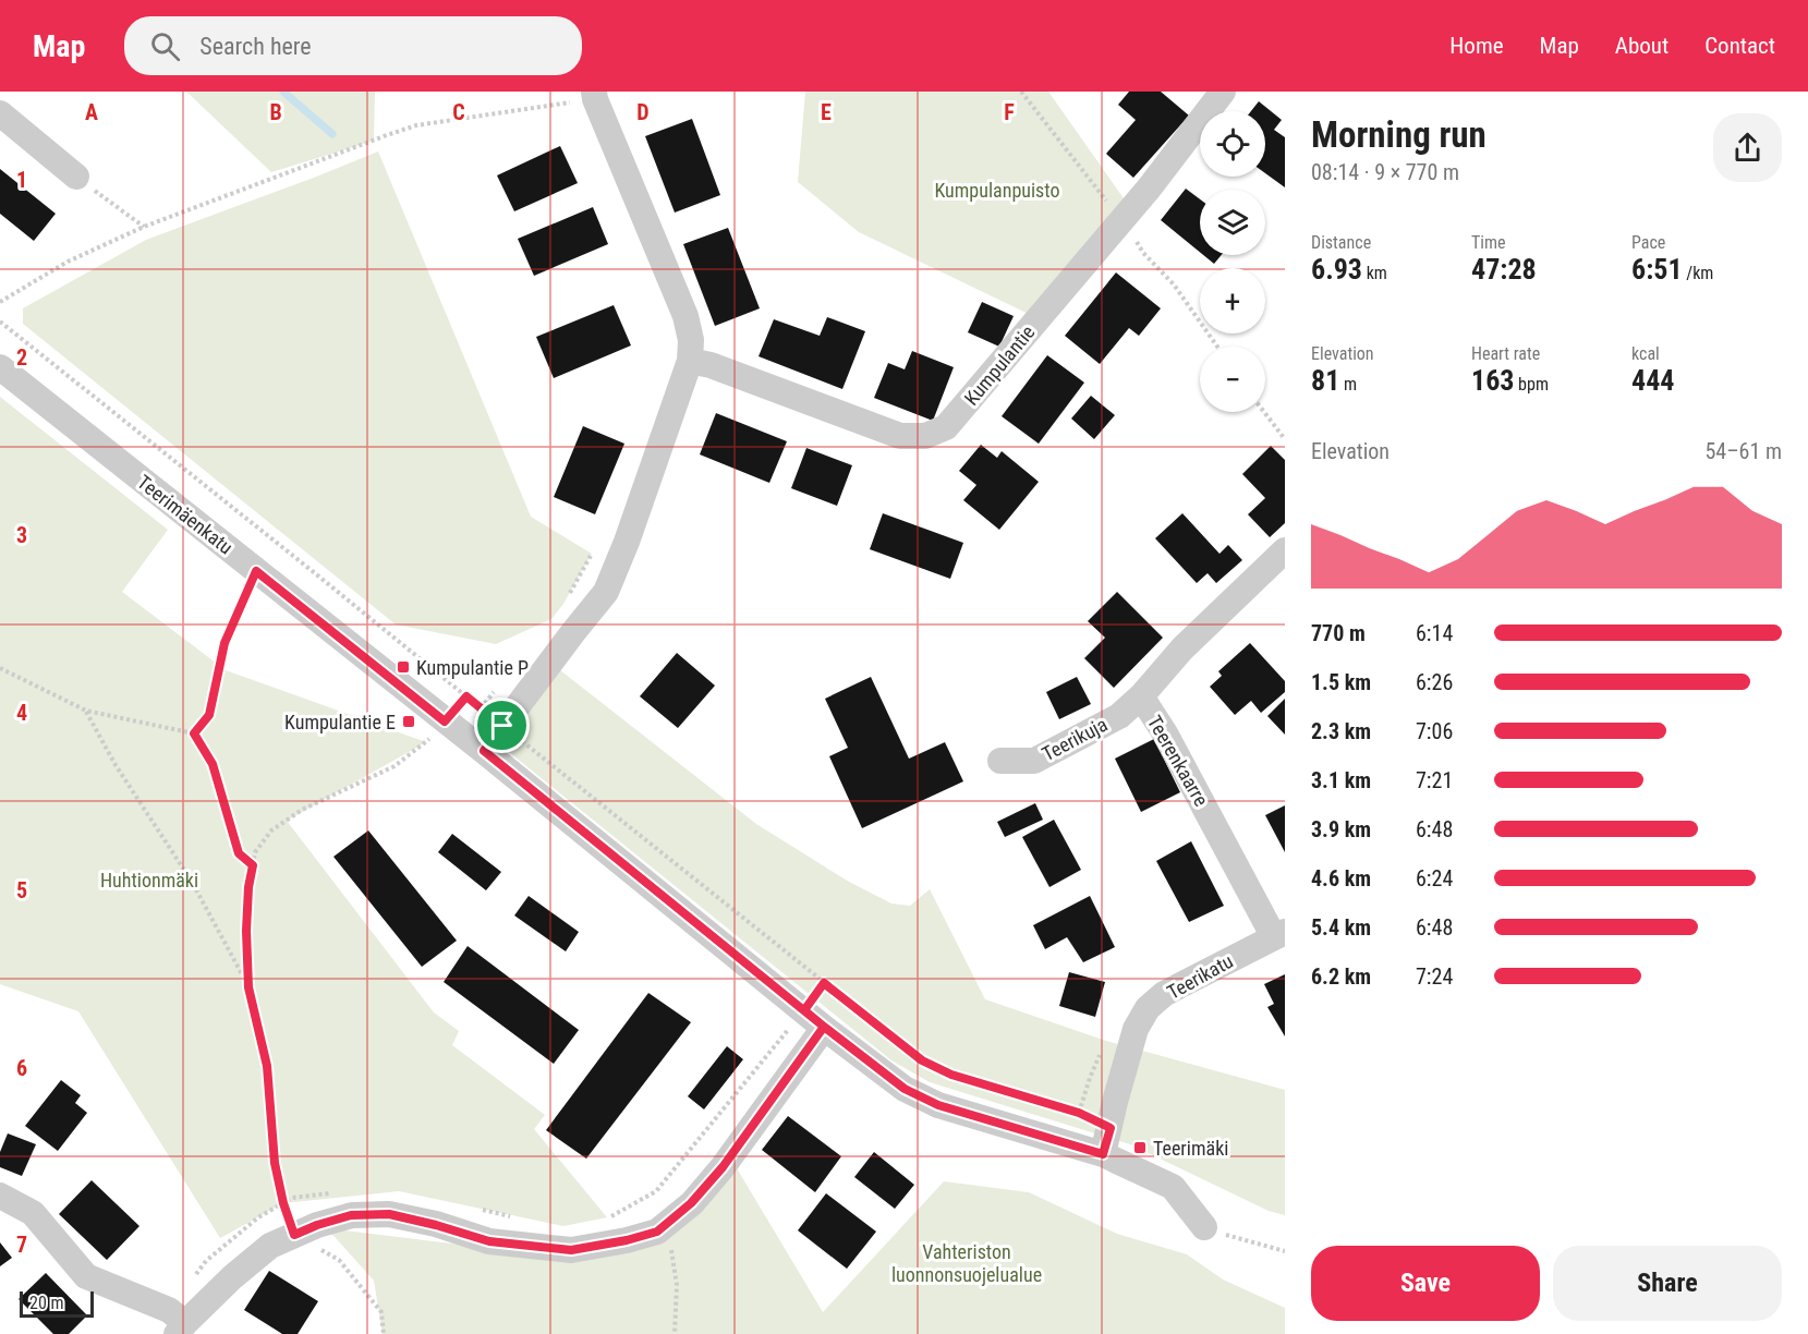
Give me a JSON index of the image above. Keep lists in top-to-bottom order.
{
  "streets": {
    "street": [
      "Kumpulantie",
      "Teerimäenkatu",
      "Teerikuja",
      "Teerenkaarre",
      "Teerikatu"
    ]
  },
  "crossings": [
    ["Teerimäenkatu", "Teerikatu"],
    ["Teerikuja", "Teerenkaarre"],
    ["Teerenkaarre", "Teerikatu"]
  ],
  "parks": ["Kumpulanpuisto", "Huhtionmäki", "Vahteriston luonnonsuojelualue"],
  "places": {
    "transit": ["Kumpulantie P", "Kumpulantie E", "Teerimäki"]
  },
  "scale_bar": "20 m",
  "page": {
    "header": "Map",
    "search": "Search here",
    "nav": [
      "Home",
      "Map",
      "About",
      "Contact"
    ],
    "heading": ["Morning run", "08:14 · 9 × 770 m"],
    "map_buttons": ["+", "−"],
    "stats": [
      ["Distance", "6.93 km"],
      ["Time", "47:28"],
      ["Pace", "6:51 /km"],
      ["Elevation", "81 m"],
      ["Heart rate", "163 bpm"],
      ["kcal", "444"]
    ],
    "chart": ["Elevation", "54–61 m"],
    "list": [
      {
        "name": "770 m",
        "note": "6:14"
      },
      {
        "name": "1.5 km",
        "note": "6:26"
      },
      {
        "name": "2.3 km",
        "note": "7:06"
      },
      {
        "name": "3.1 km",
        "note": "7:21"
      },
      {
        "name": "3.9 km",
        "note": "6:48"
      },
      {
        "name": "4.6 km",
        "note": "6:24"
      },
      {
        "name": "5.4 km",
        "note": "6:48"
      },
      {
        "name": "6.2 km",
        "note": "7:24"
      }
    ],
    "buttons": ["Save", "Share"],
    "scale": "20 m"
  },
  "grid": {
    "columns": [
      "A",
      "B",
      "C",
      "D",
      "E",
      "F"
    ],
    "rows": [
      "1",
      "2",
      "3",
      "4",
      "5",
      "6",
      "7"
    ]
  }
}
